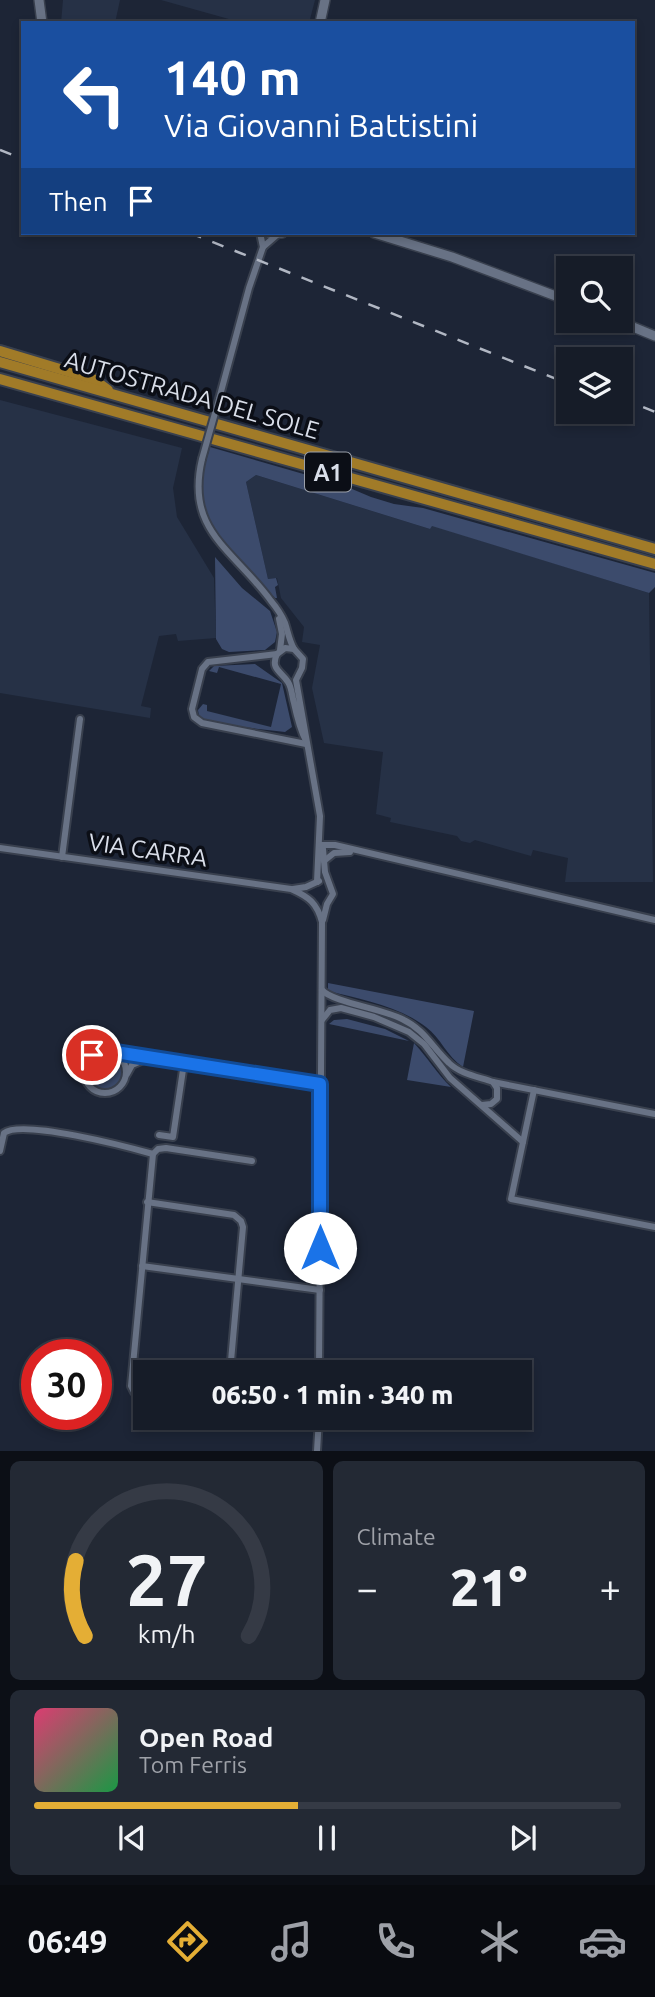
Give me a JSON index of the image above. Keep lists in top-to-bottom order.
{
  "streets": {
    "highway": ["AUTOSTRADA DEL SOLE", "A1"],
    "street": ["VIA CARRA"]
  },
  "page": {
    "turn": ["140 m", "Via Giovanni Battistini"],
    "then": "Then",
    "limit": "30",
    "trip": "06:50 · 1 min · 340 m",
    "tile": "Climate",
    "heat": ["−", "21°", "+"],
    "song": ["Open Road", "Tom Ferris"],
    "tabs": "06:49",
    "gauge": ["27", "km/h"]
  }
}
